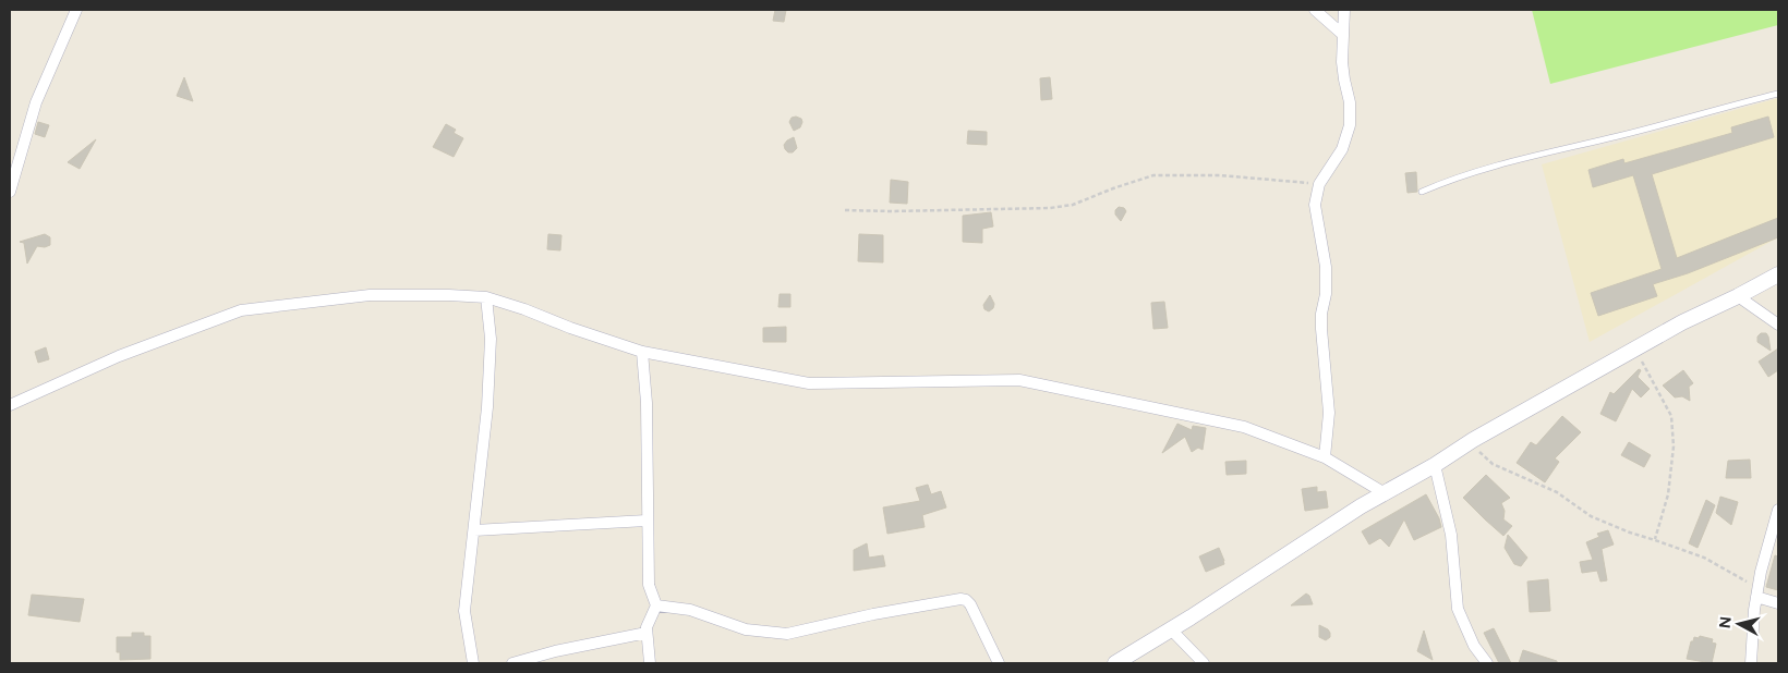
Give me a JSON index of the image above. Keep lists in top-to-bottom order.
{
  "north": "left"
}
